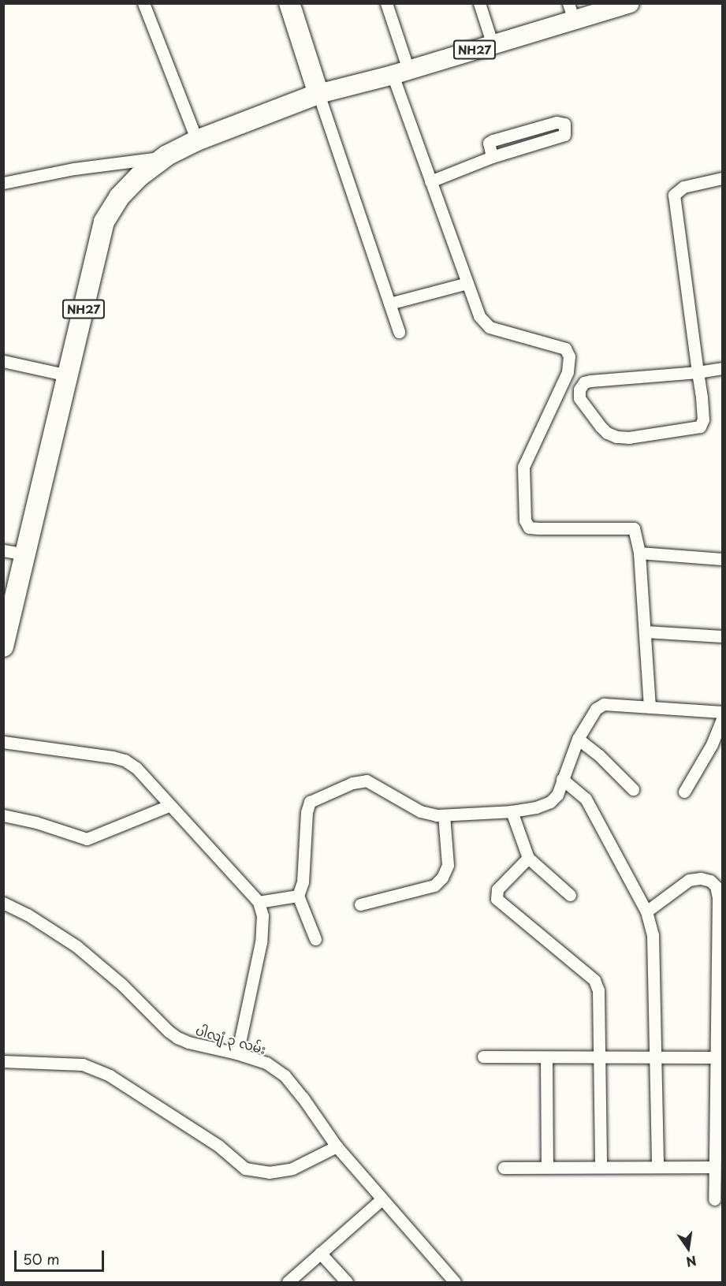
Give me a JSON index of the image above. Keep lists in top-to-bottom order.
{
  "streets": {
    "highway": ["NH27"],
    "street": ["ပါလျံ ၃ လမ်း"]
  },
  "scale_bar": "50 m",
  "north": "bottom"
}
